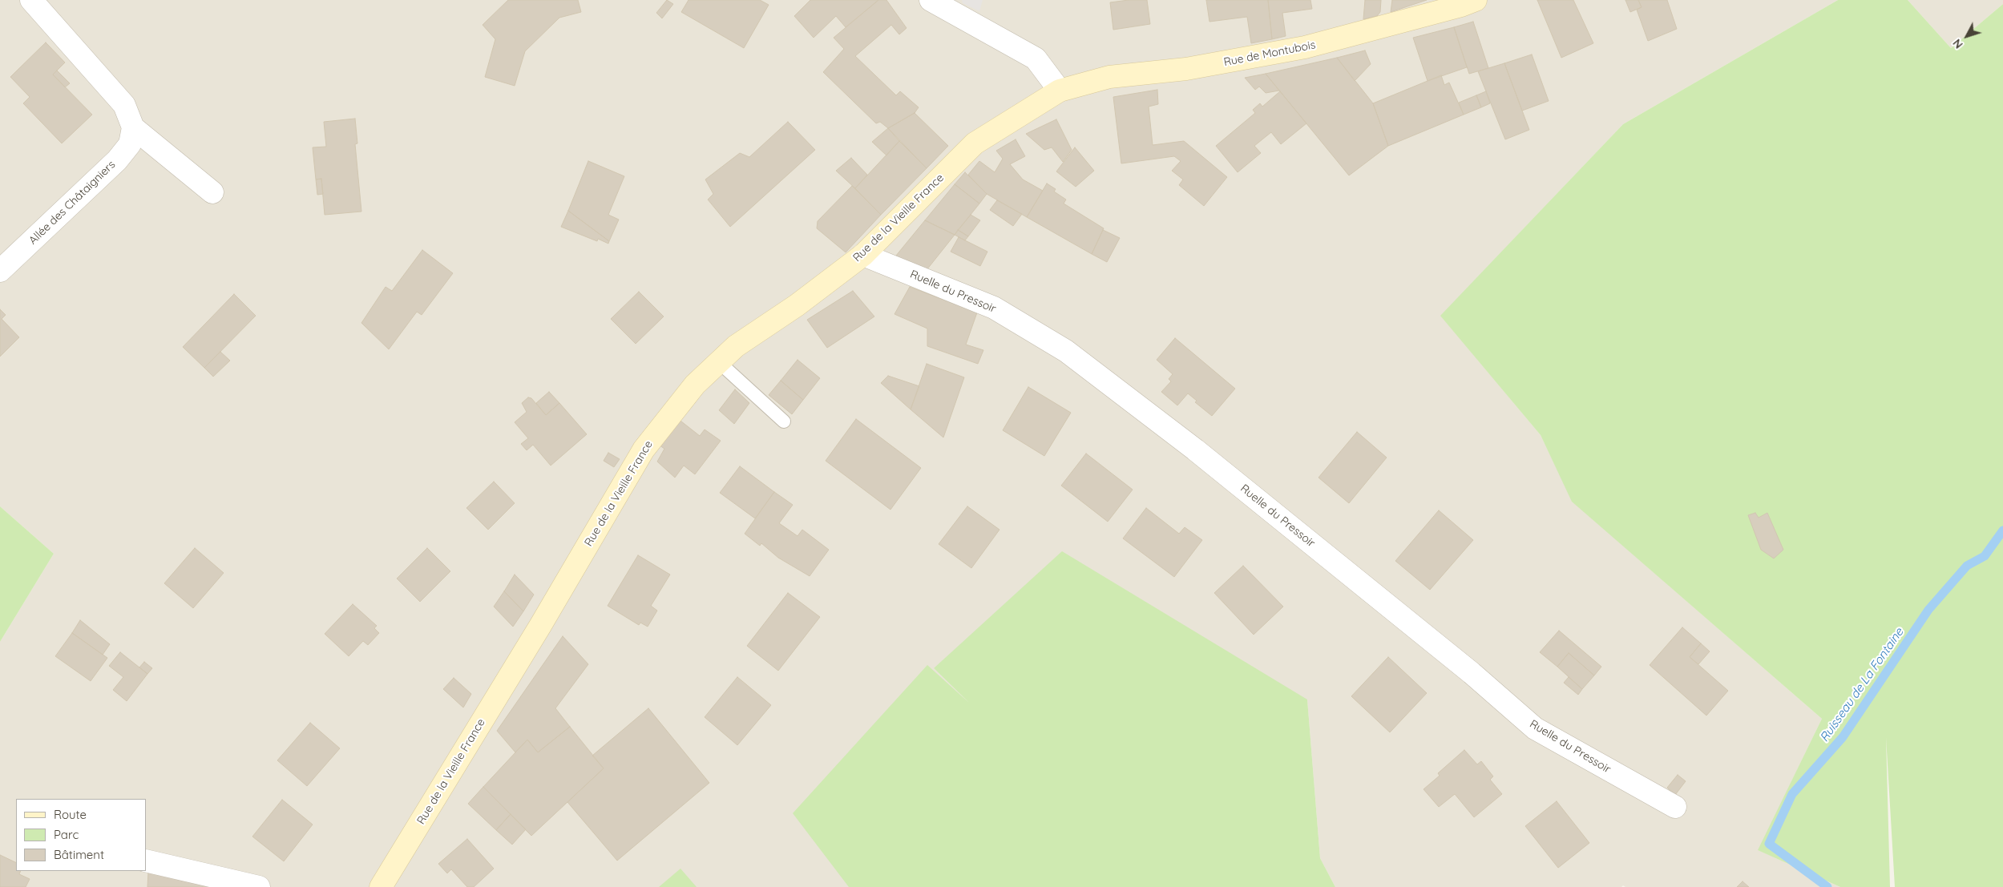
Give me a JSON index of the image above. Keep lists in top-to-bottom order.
{
  "streets": {
    "street": [
      "Rue de Montubois",
      "Allée des Châtaigniers",
      "Rue de la Vieille France",
      "Ruelle du Pressoir"
    ]
  },
  "crossings": [
    ["Rue de Montubois", "Rue de la Vieille France"],
    ["Rue de la Vieille France", "Ruelle du Pressoir"]
  ],
  "water": ["Ruisseau de La Fontaine"],
  "legend": ["Route", "Parc", "Bâtiment"],
  "north": "bottom left"
}
